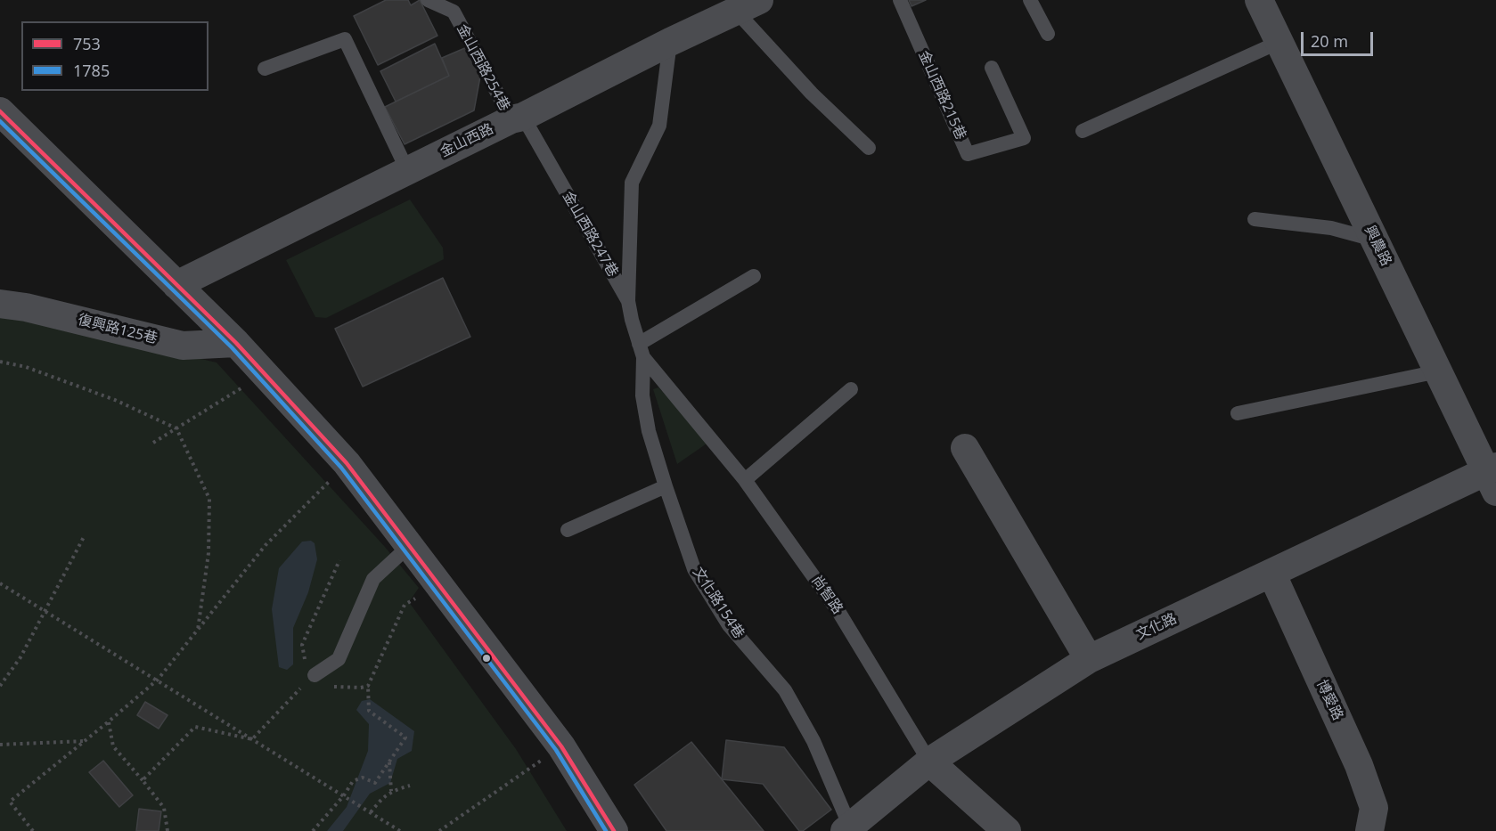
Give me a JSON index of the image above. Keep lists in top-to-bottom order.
{
  "streets": {
    "street": [
      "金山西路",
      "興農路",
      "復興路125巷",
      "尚智路",
      "文化路",
      "博愛路"
    ],
    "lane": [
      "金山西路254巷",
      "金山西路215巷",
      "金山西路247巷",
      "文化路154巷"
    ]
  },
  "crossings": [
    ["金山西路254巷", "金山西路"],
    ["金山西路254巷", "金山西路247巷"],
    ["金山西路", "金山西路247巷"],
    ["金山西路247巷", "尚智路"],
    ["金山西路247巷", "文化路154巷"],
    ["興農路", "文化路"],
    ["尚智路", "文化路154巷"],
    ["尚智路", "文化路"],
    ["文化路154巷", "文化路"],
    ["文化路", "博愛路"]
  ],
  "lines": ["transit line 753", "transit line 1785"],
  "legend": ["753", "1785"],
  "scale_bar": "20 m"
}
